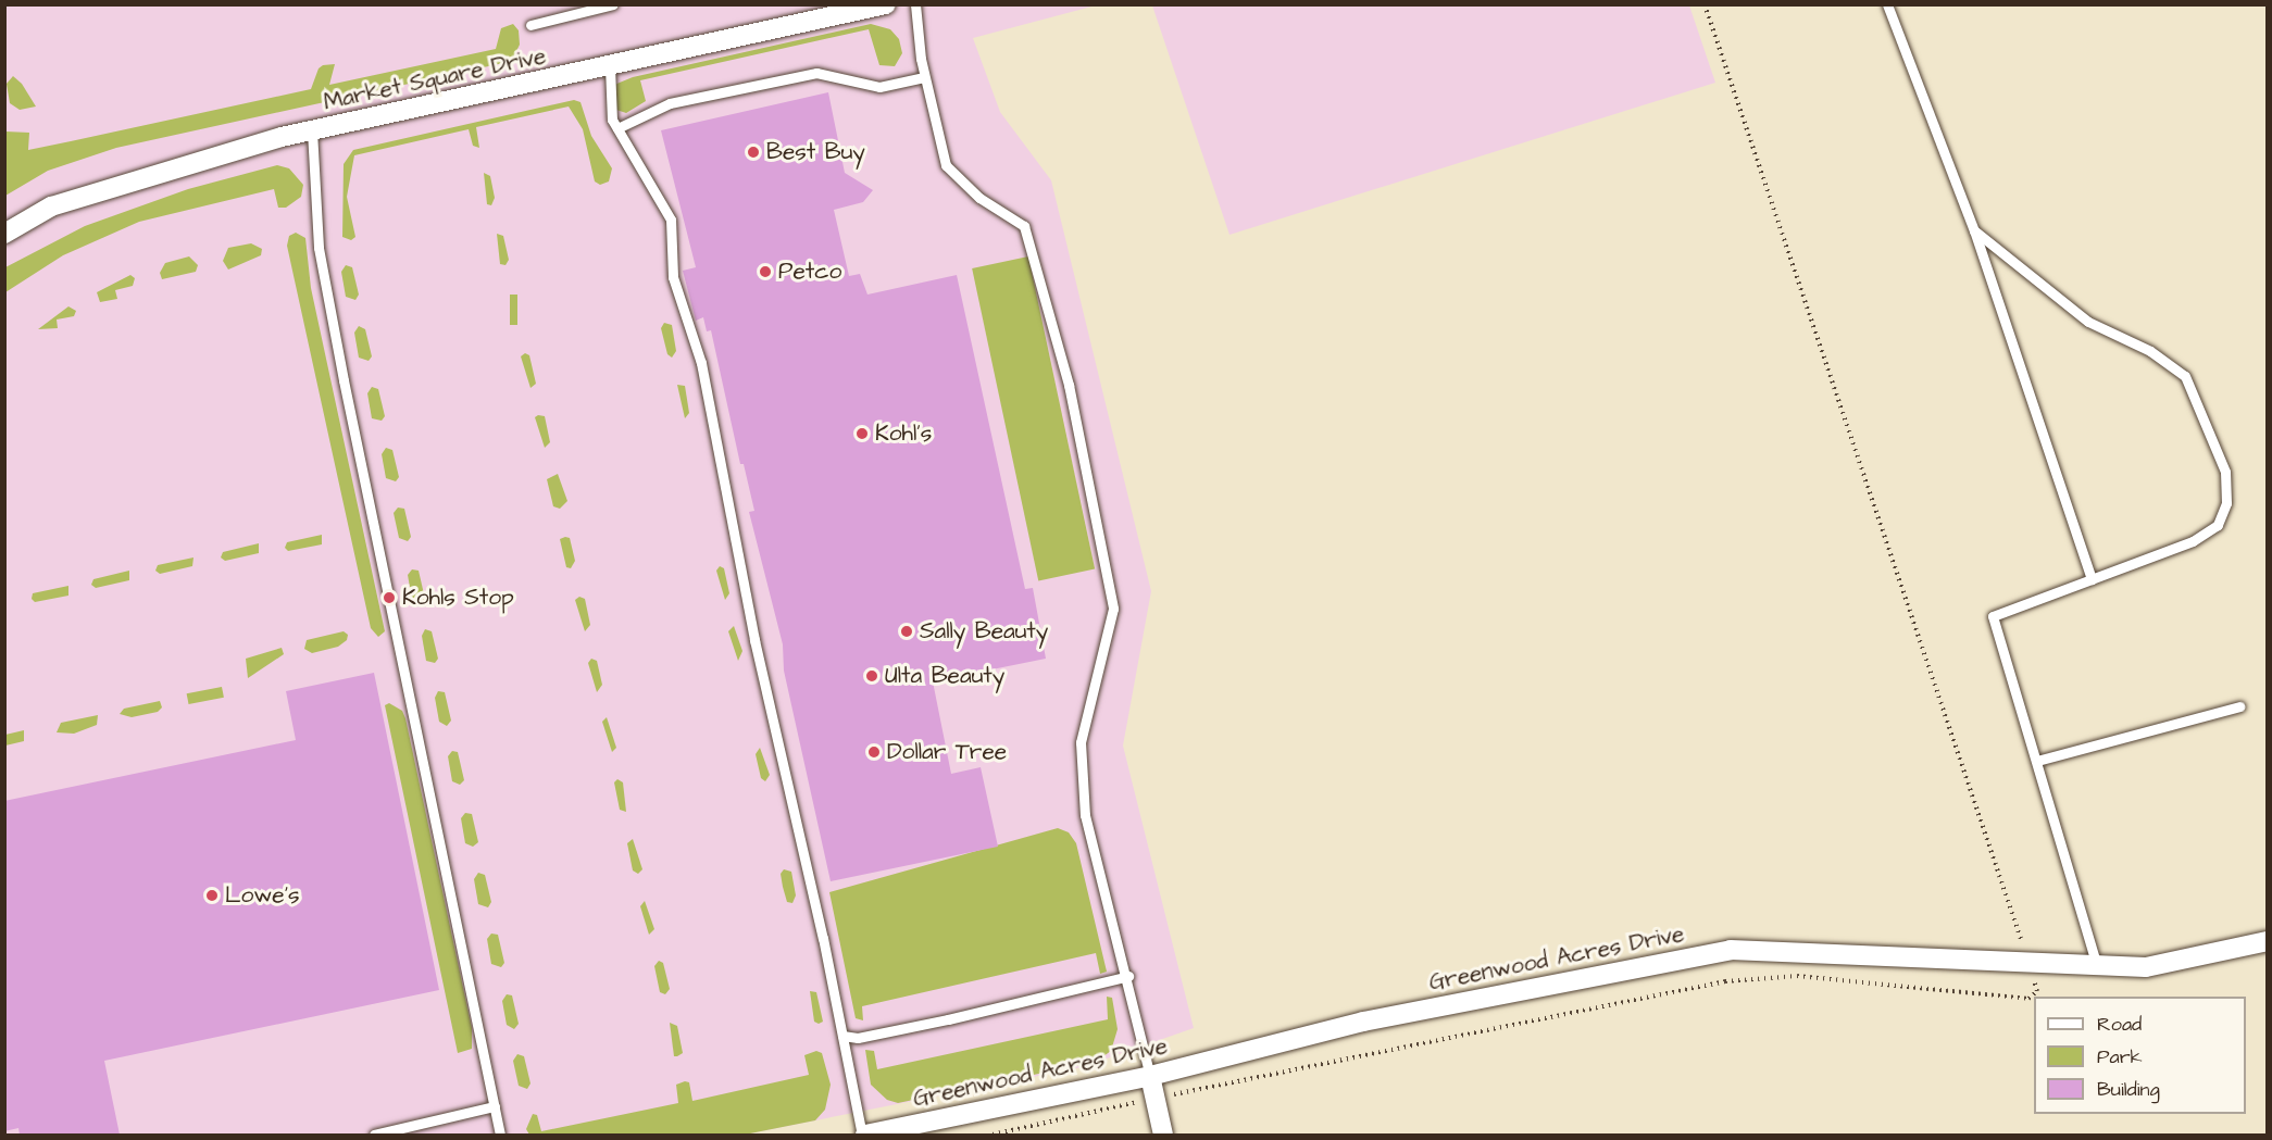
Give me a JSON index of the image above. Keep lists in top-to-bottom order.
{
  "streets": {
    "street": ["Market Square Drive", "Greenwood Acres Drive"]
  },
  "places": [
    "Best Buy",
    "Petco",
    "Kohl's",
    "Kohls Stop",
    "Sally Beauty",
    "Ulta Beauty",
    "Dollar Tree",
    "Lowe's"
  ],
  "legend": ["Road", "Park", "Building"]
}
